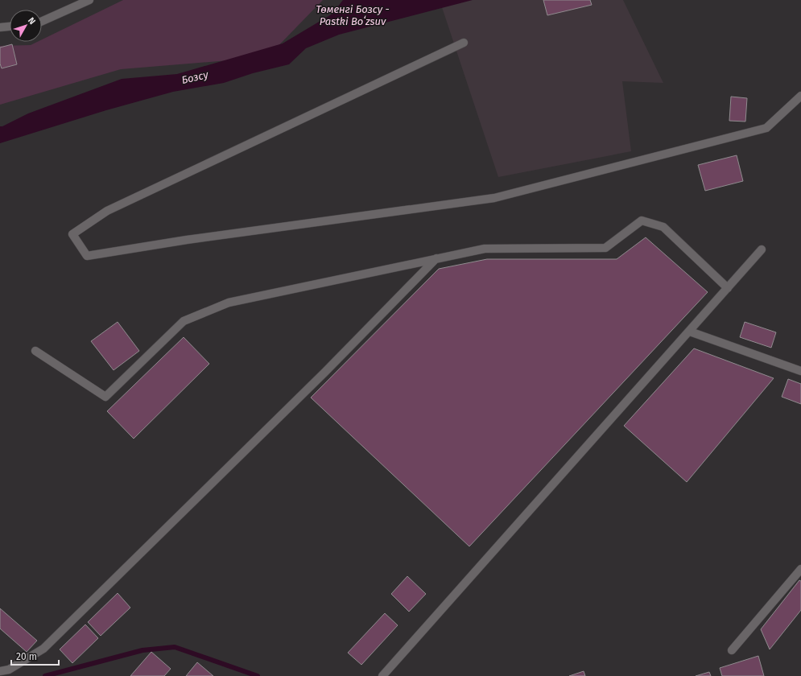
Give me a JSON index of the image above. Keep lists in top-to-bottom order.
{
  "water": ["Төменгі Бозсу - Pastki Boʻzsuv", "Бозсу"],
  "scale_bar": "20 m",
  "north": "top right"
}
